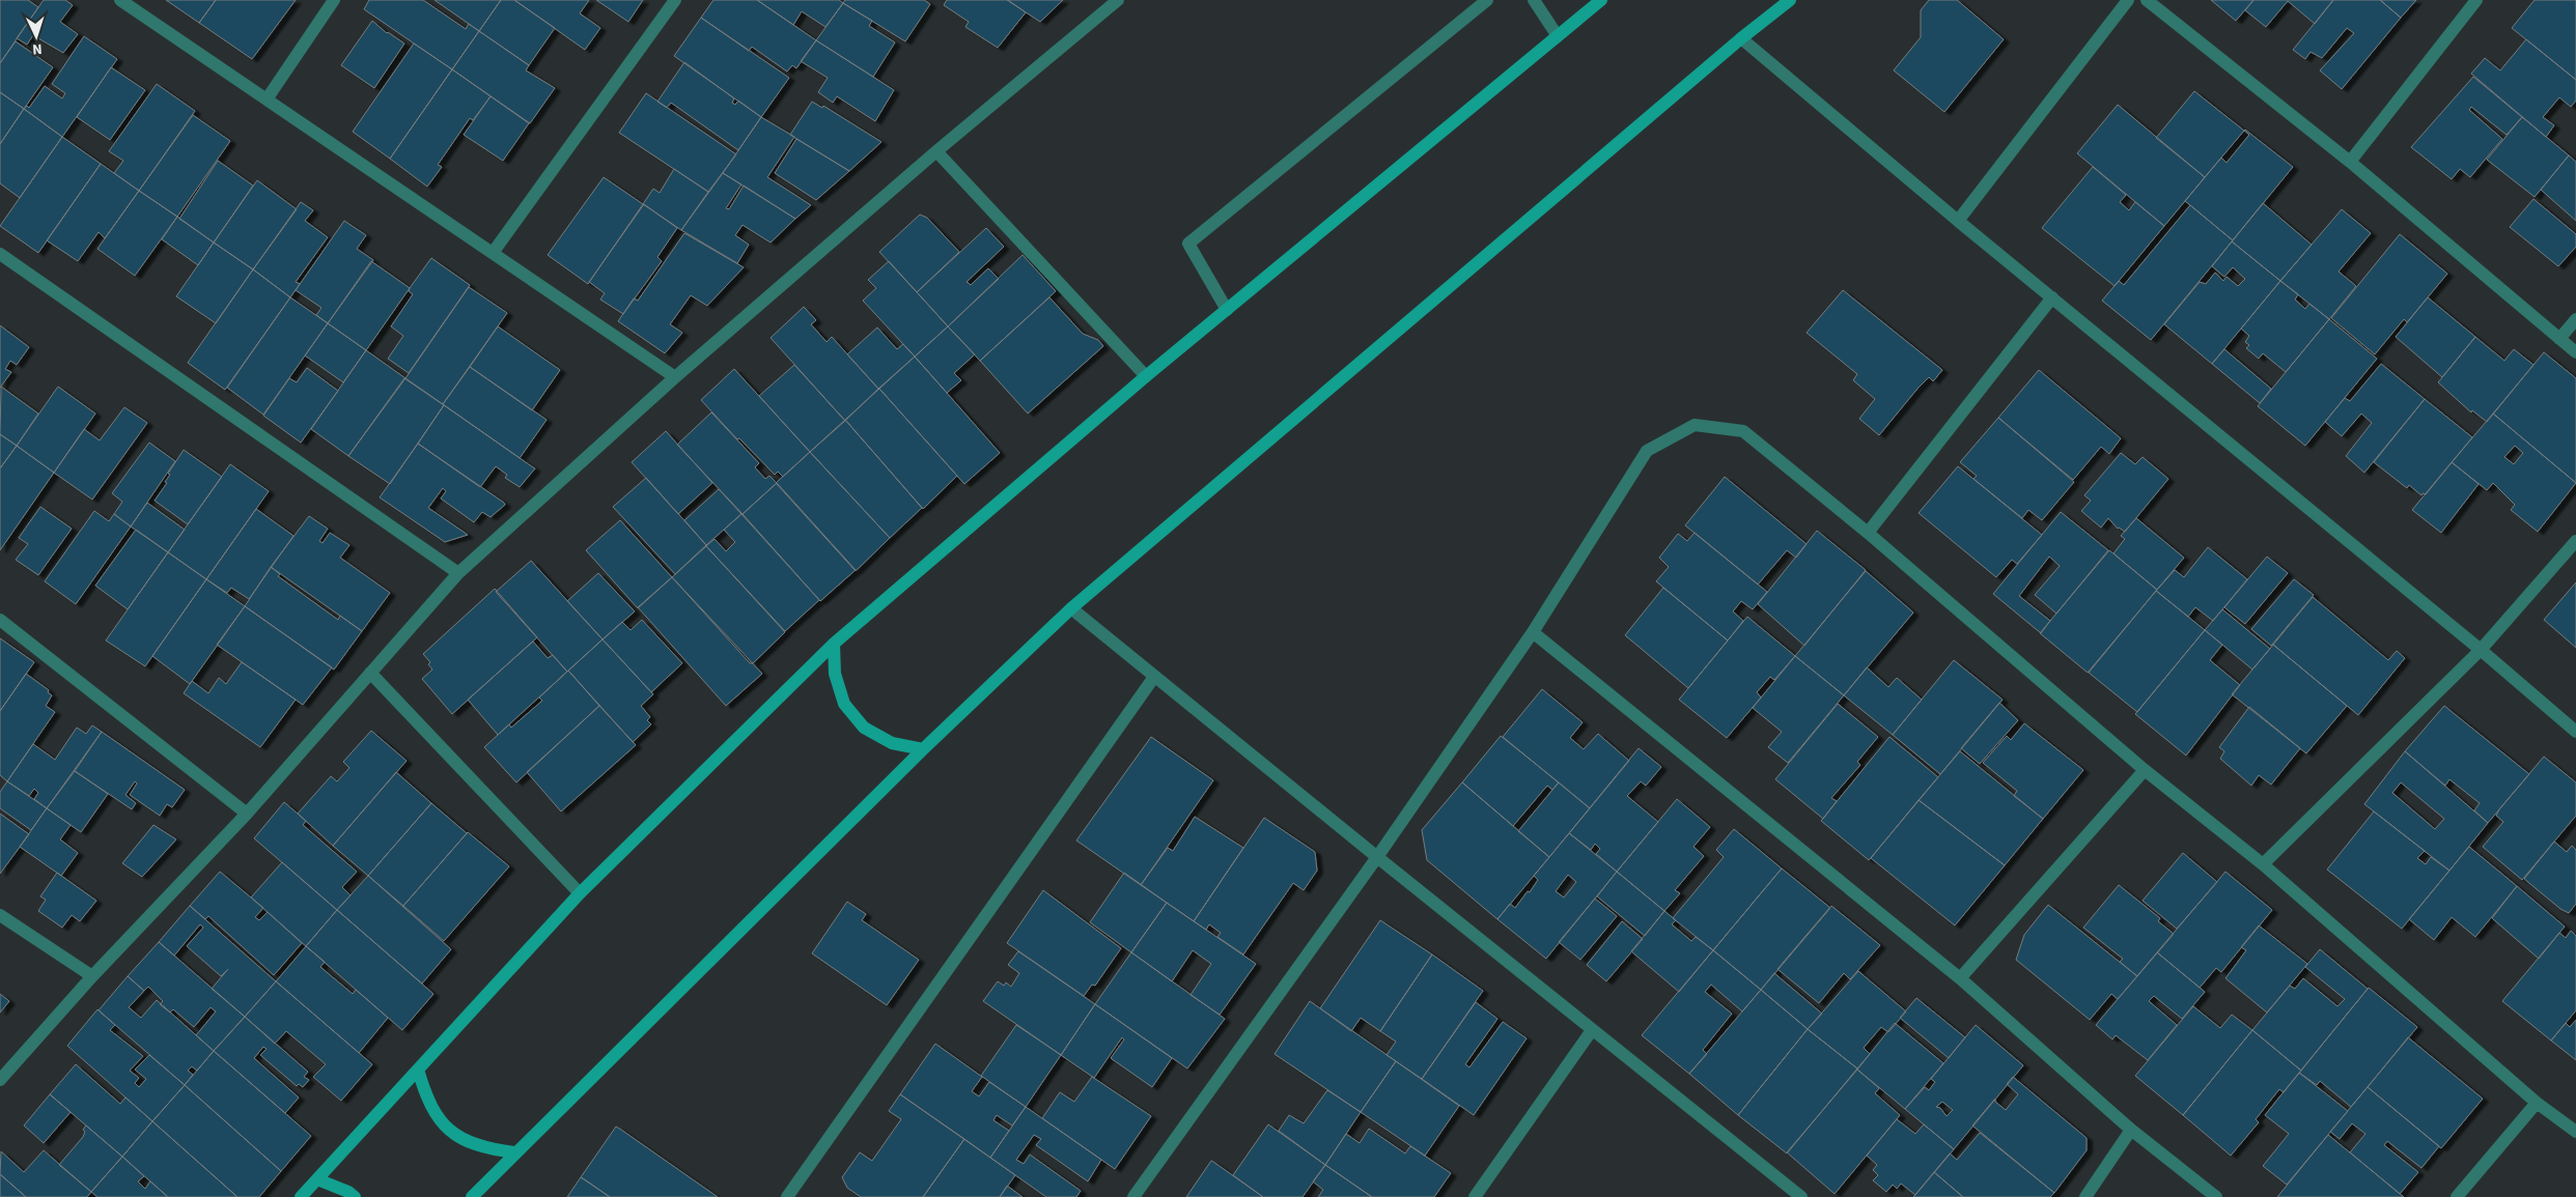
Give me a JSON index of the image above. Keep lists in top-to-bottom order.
{
  "north": "bottom"
}
